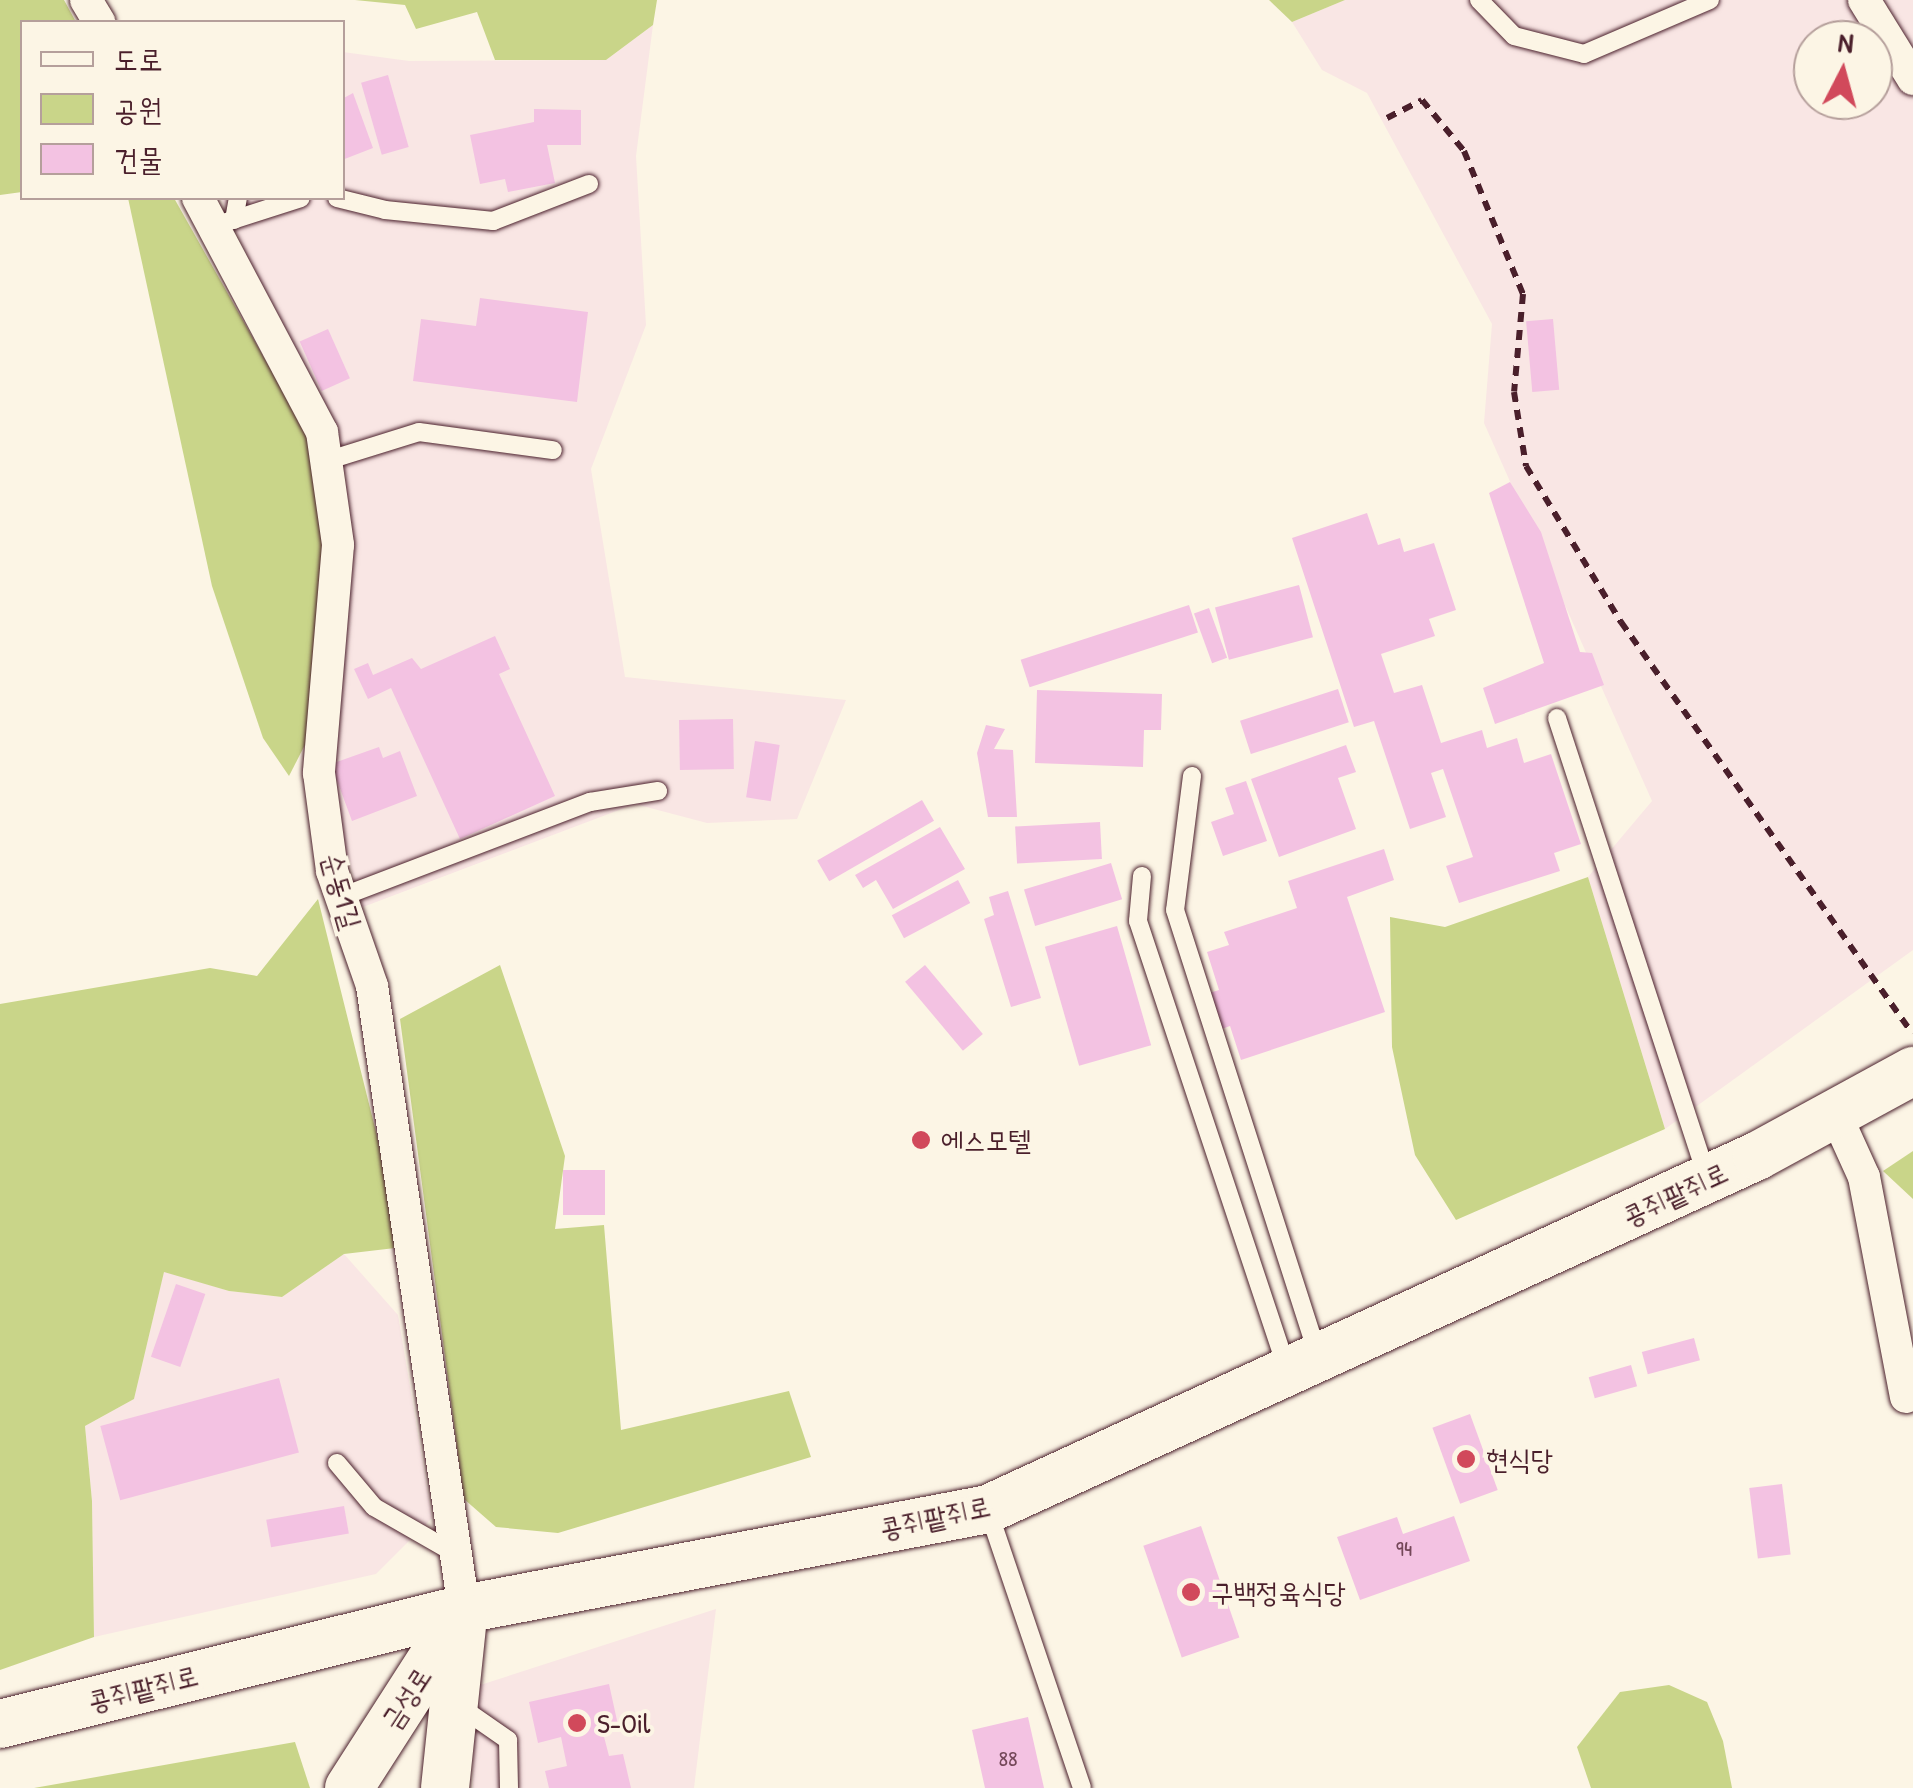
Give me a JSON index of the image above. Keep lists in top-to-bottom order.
{
  "streets": {
    "main road": ["콩쥐팥쥐로", "금성로"],
    "street": ["순동1길"]
  },
  "crossings": [
    ["순동1길", "콩쥐팥쥐로"],
    ["순동1길", "금성로"],
    ["콩쥐팥쥐로", "금성로"]
  ],
  "places": [
    "에스모텔",
    "현식당",
    "구백정육식당",
    "S-Oil"
  ],
  "house_numbers": ["94", "88"],
  "legend": ["도로", "공원", "건물"],
  "north": "top"
}
